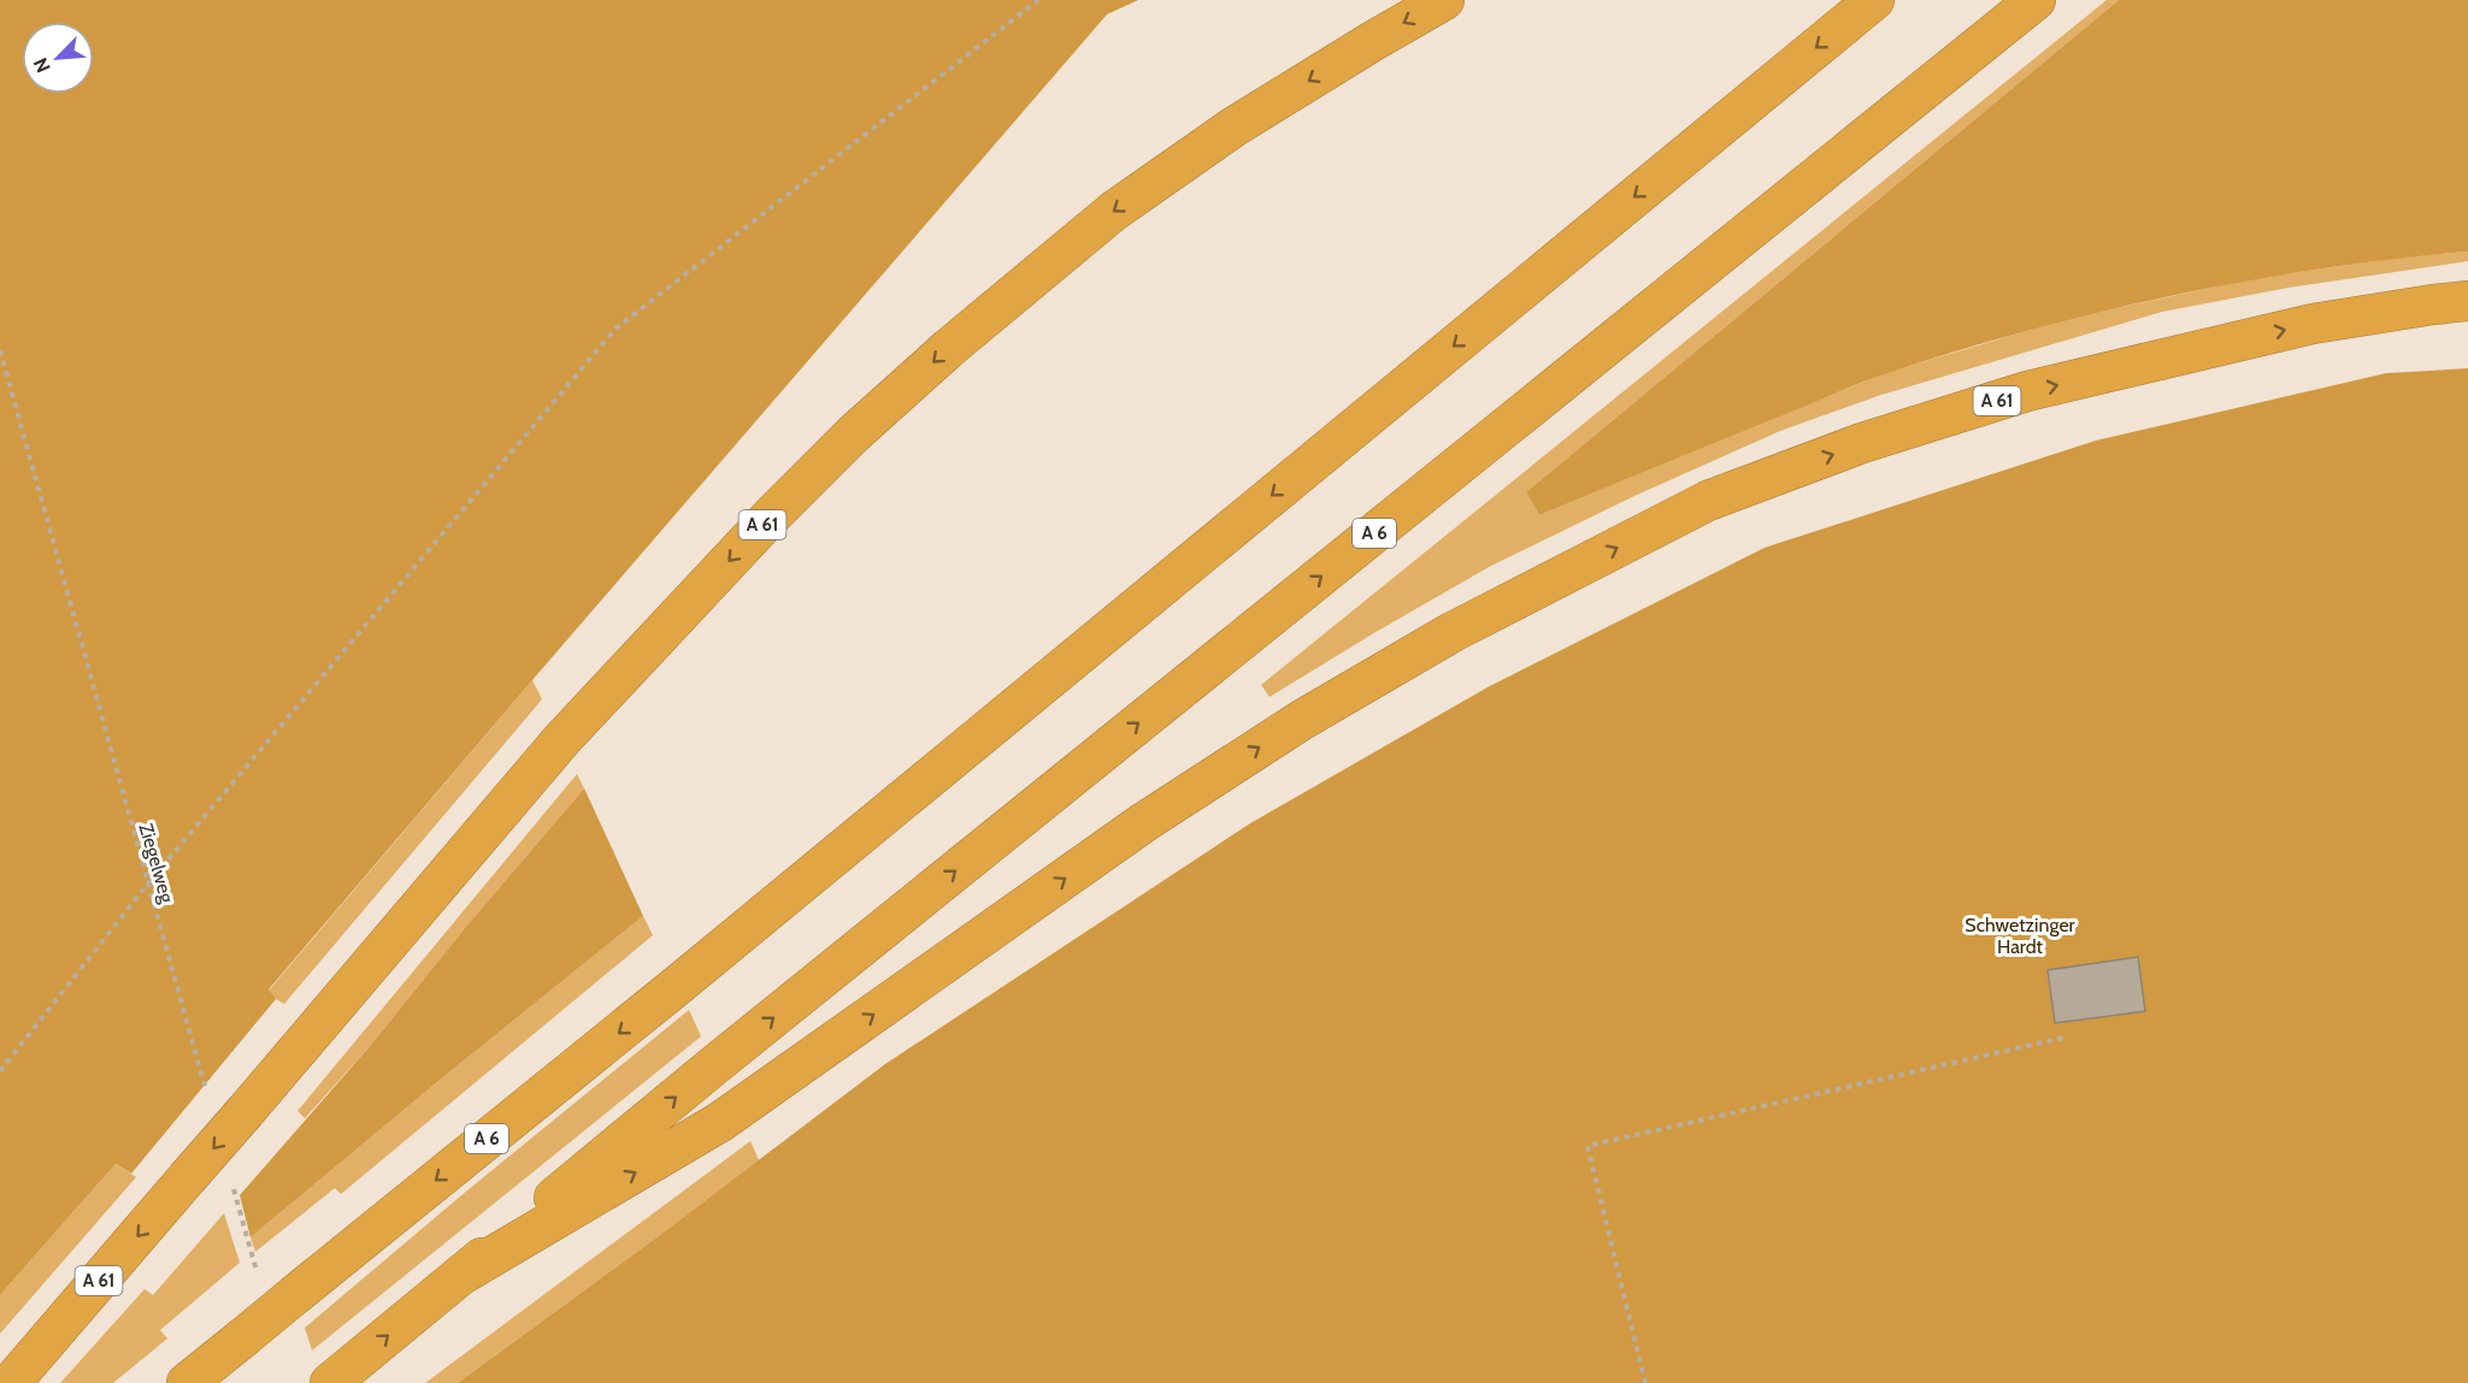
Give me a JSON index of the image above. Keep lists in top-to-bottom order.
{
  "streets": {
    "highway": ["A 61", "A 6"],
    "path": ["Ziegelweg"]
  },
  "crossings": [
    ["A 61", "A 6"]
  ],
  "parks": ["Schwetzinger Hardt"],
  "north": "bottom left"
}
